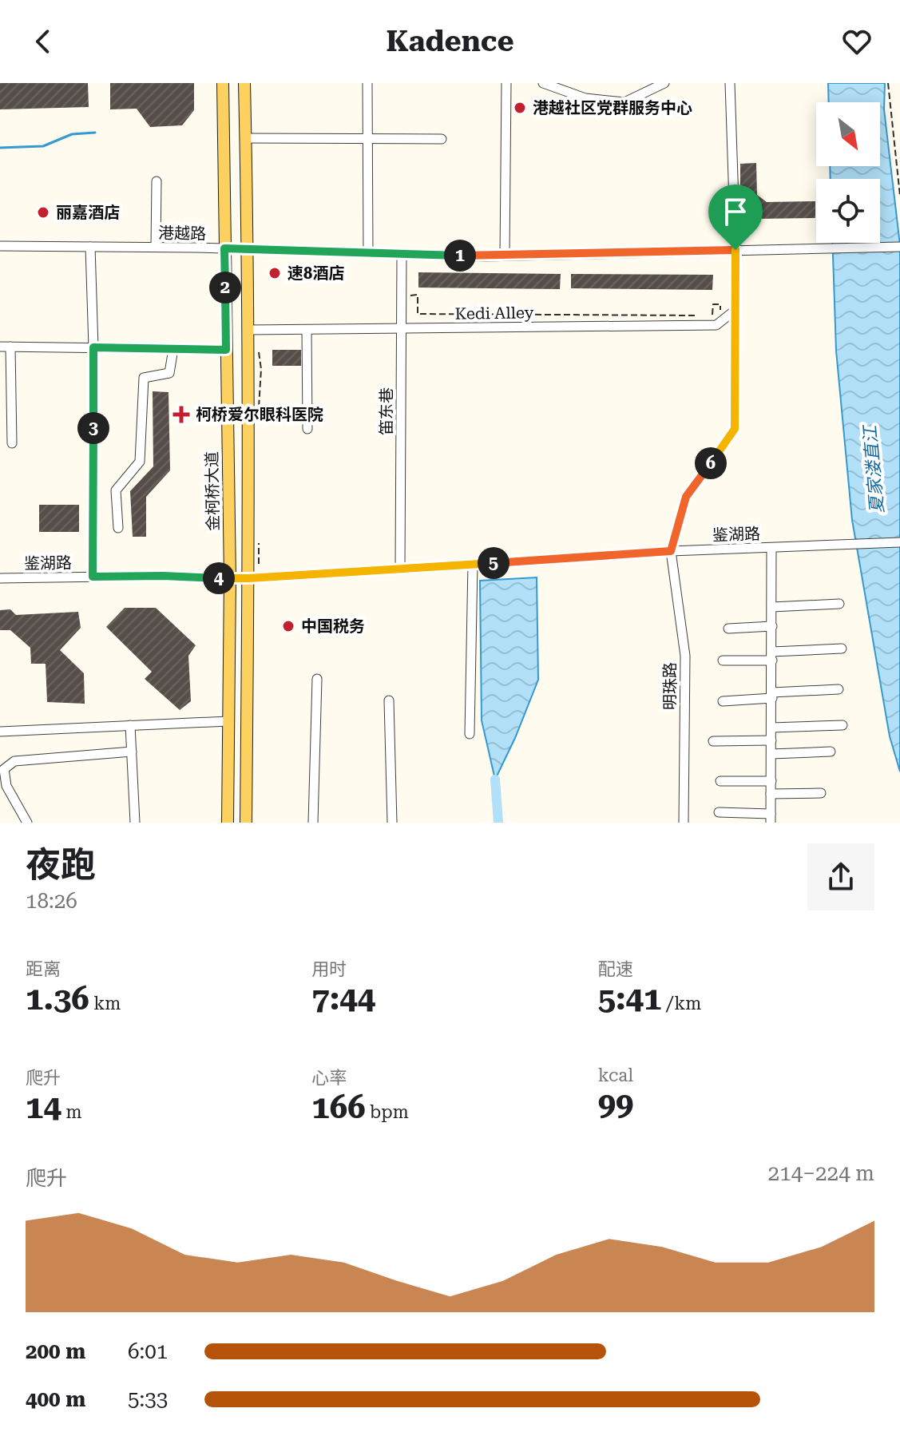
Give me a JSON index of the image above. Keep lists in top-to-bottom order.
{
  "streets": {
    "main road": ["金柯桥大道"],
    "street": [
      "港越路",
      "Kedi Alley",
      "笛东巷",
      "鉴湖路",
      "明珠路"
    ]
  },
  "crossings": [
    ["港越路", "笛东巷"],
    ["港越路", "金柯桥大道"],
    ["Kedi Alley", "笛东巷"],
    ["笛东巷", "鉴湖路"],
    ["金柯桥大道", "鉴湖路"],
    ["鉴湖路", "明珠路"]
  ],
  "water": ["夏家溇直江"],
  "places": {
    "other": [
      "港越社区党群服务中心",
      "丽嘉酒店",
      "速8酒店",
      "中国税务"
    ],
    "health": ["柯桥爱尔眼科医院"]
  },
  "north": "bottom right",
  "page": {
    "header": "Kadence",
    "pins": [
      "1",
      "2",
      "3",
      "6",
      "5",
      "4"
    ],
    "heading": ["夜跑", "18:26"],
    "stats": [
      ["距离", "1.36 km"],
      ["用时", "7:44"],
      ["配速", "5:41 /km"],
      ["爬升", "14 m"],
      ["心率", "166 bpm"],
      ["kcal", "99"]
    ],
    "chart": ["爬升", "214–224 m"],
    "list": [
      {
        "name": "200 m",
        "note": "6:01"
      },
      {
        "name": "400 m",
        "note": "5:33"
      }
    ]
  }
}
